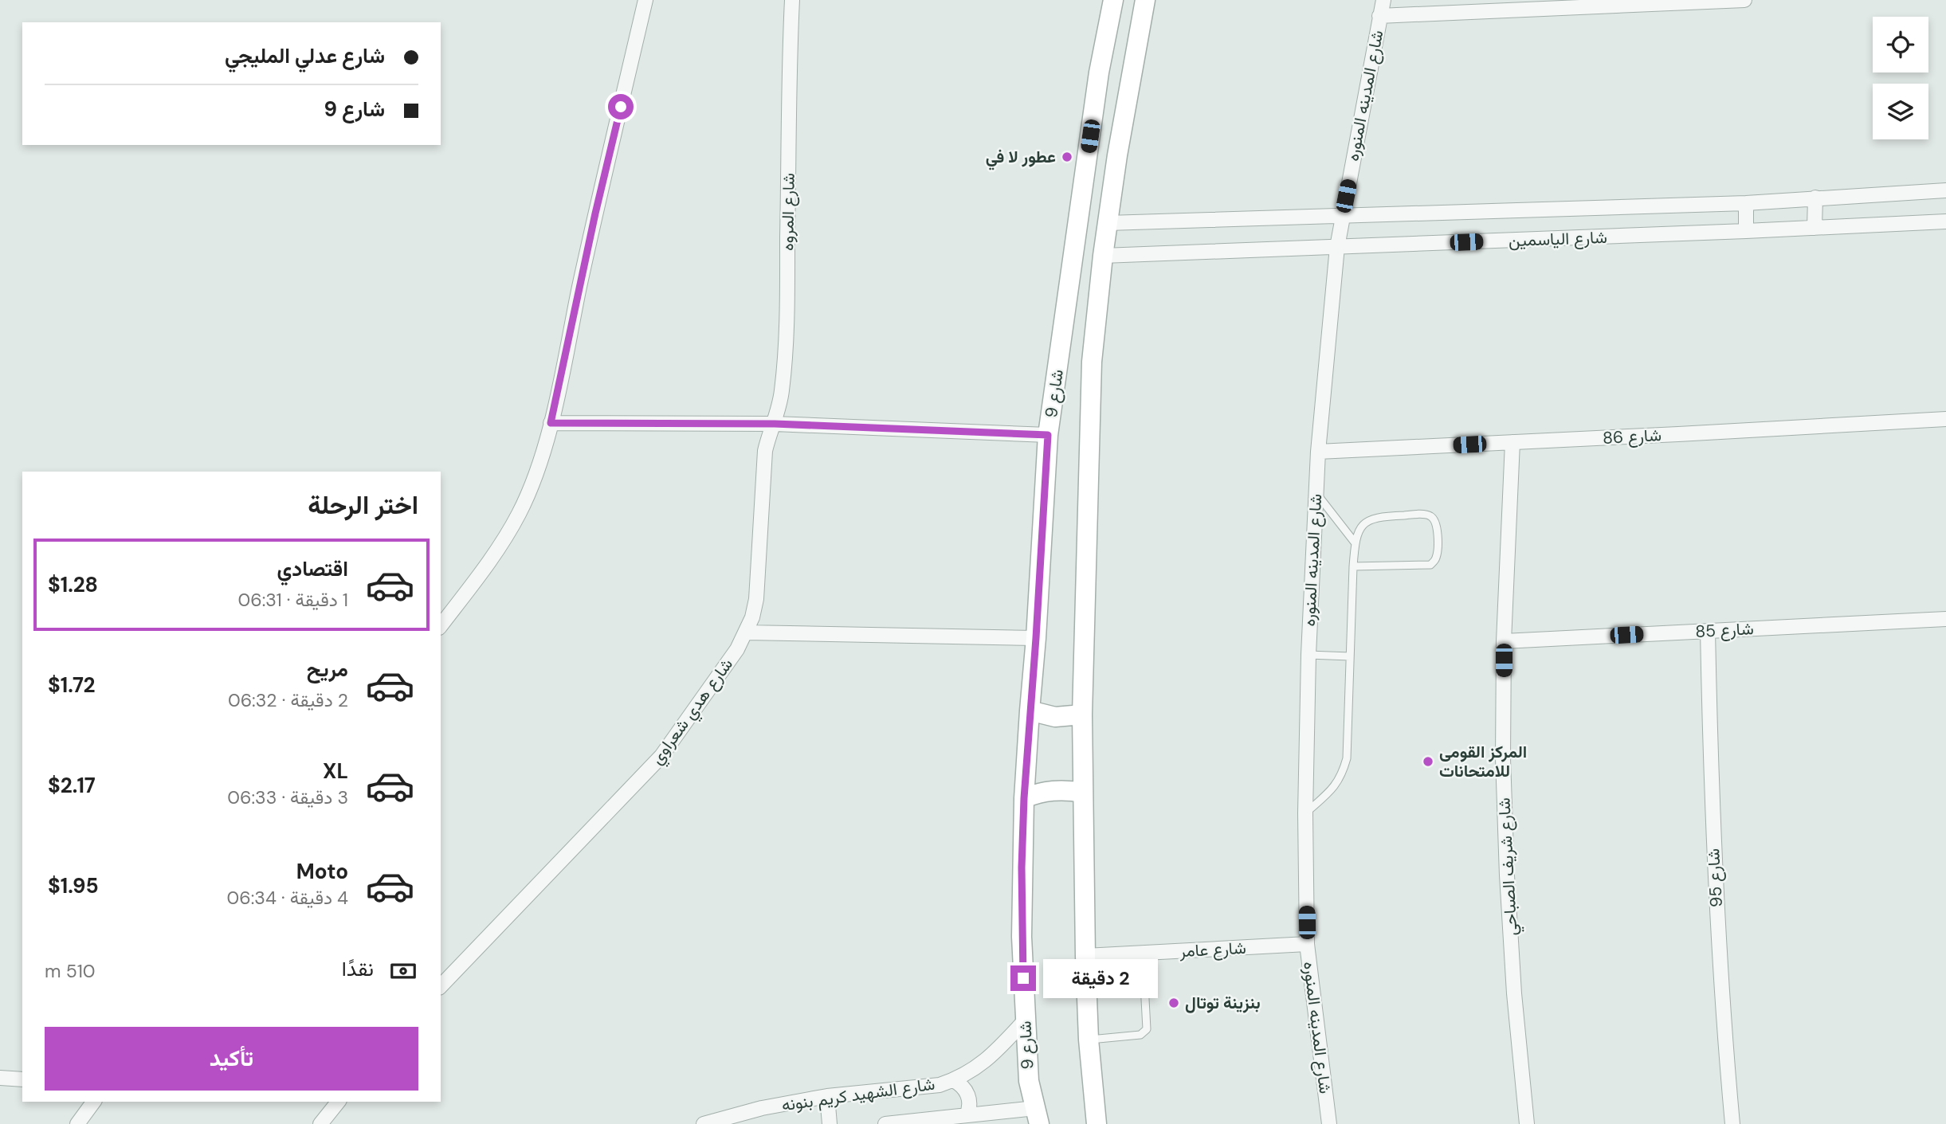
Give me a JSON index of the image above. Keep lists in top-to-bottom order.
{
  "streets": {
    "main road": ["شارع 9"],
    "street": [
      "شارع المدينه المنوره",
      "شارع المروه",
      "شارع الياسمين",
      "شارع 86",
      "شارع 85",
      "شارع هدي شعراوي",
      "شارع شريف الصباحي",
      "شارع 95",
      "شارع عامر",
      "شارع الشهيد كريم بنونه"
    ]
  },
  "crossings": [
    ["شارع المدينه المنوره", "شارع الياسمين"],
    ["شارع المدينه المنوره", "شارع 86"],
    ["شارع المدينه المنوره", "شارع عامر"],
    ["شارع المروه", "شارع هدي شعراوي"],
    ["شارع الياسمين", "شارع 9"],
    ["شارع 9", "شارع عامر"],
    ["شارع 9", "شارع الشهيد كريم بنونه"],
    ["شارع 86", "شارع شريف الصباحي"],
    ["شارع 85", "شارع شريف الصباحي"],
    ["شارع 85", "شارع 95"]
  ],
  "places": ["عطور لا في", "المركز القومى للامتحانات", "بنزينة توتال"],
  "page": {
    "banner": ["شارع عدلي المليجي", "شارع 9"],
    "heading": "اختر الرحلة",
    "list": [
      {
        "name": "اقتصادي",
        "note": "1 دقيقة · 06:31",
        "value": "$1.28"
      },
      {
        "name": "مريح",
        "note": "2 دقيقة · 06:32",
        "value": "$1.72"
      },
      {
        "name": "XL",
        "note": "3 دقيقة · 06:33",
        "value": "$2.17"
      },
      {
        "name": "Moto",
        "note": "4 دقيقة · 06:34",
        "value": "$1.95"
      }
    ],
    "pay": ["نقدًا", "510 m"],
    "bubble": "2 دقيقة",
    "buttons": "تأكيد"
  }
}
